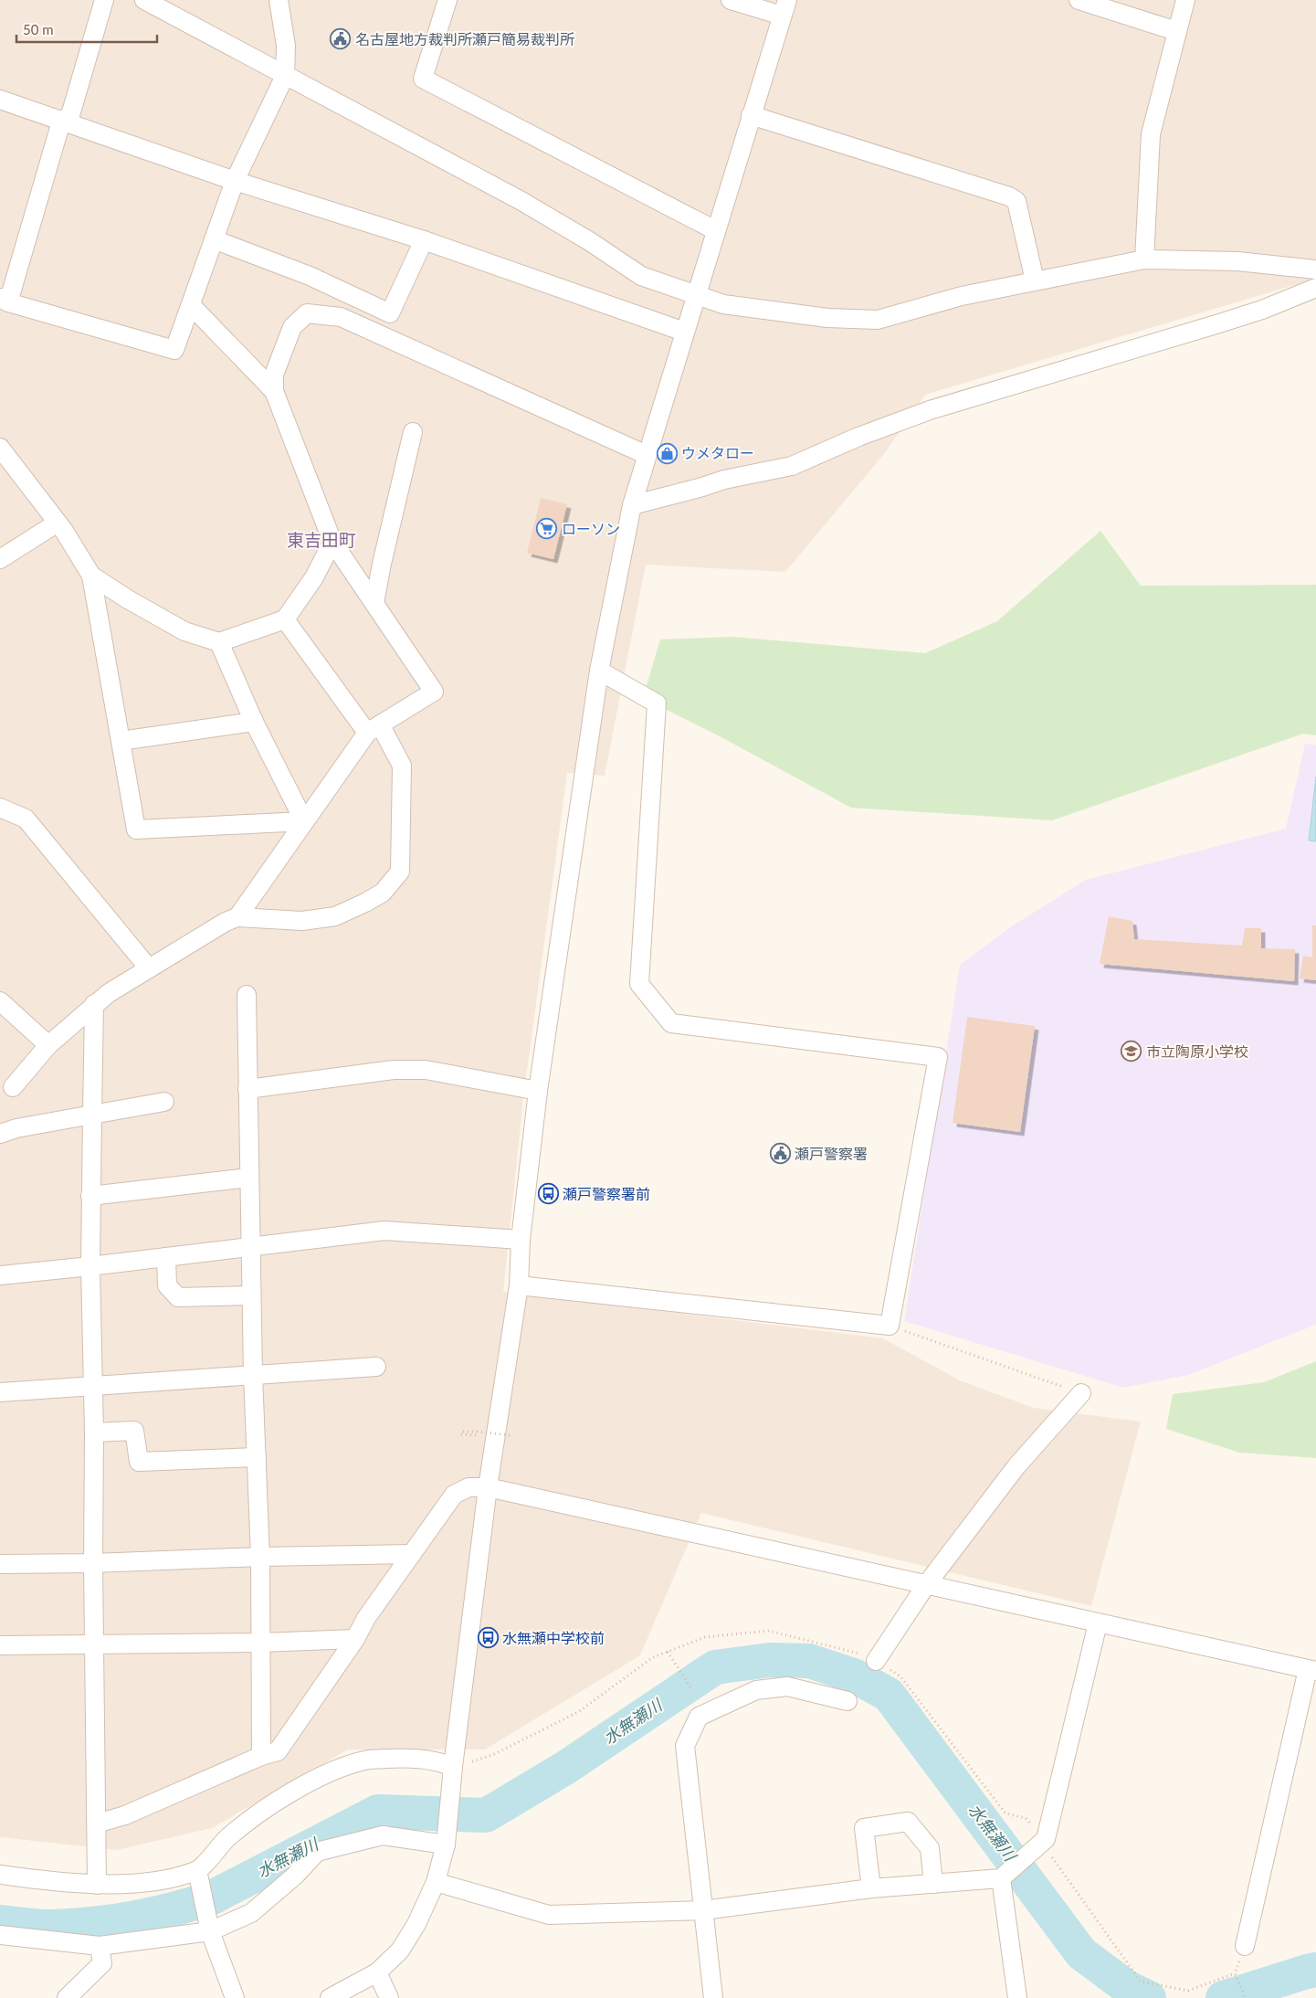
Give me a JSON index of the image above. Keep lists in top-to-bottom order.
{
  "districts": ["東吉田町"],
  "water": ["水無瀬川"],
  "places": {
    "public building": ["名古屋地方裁判所瀬戸簡易裁判所", "瀬戸警察署"],
    "shop": ["ウメタロー"],
    "supermarket": ["ローソン"],
    "school or university": ["市立陶原小学校"],
    "bus stop": ["瀬戸警察署前", "水無瀬中学校前"]
  },
  "scale_bar": "50 m"
}
